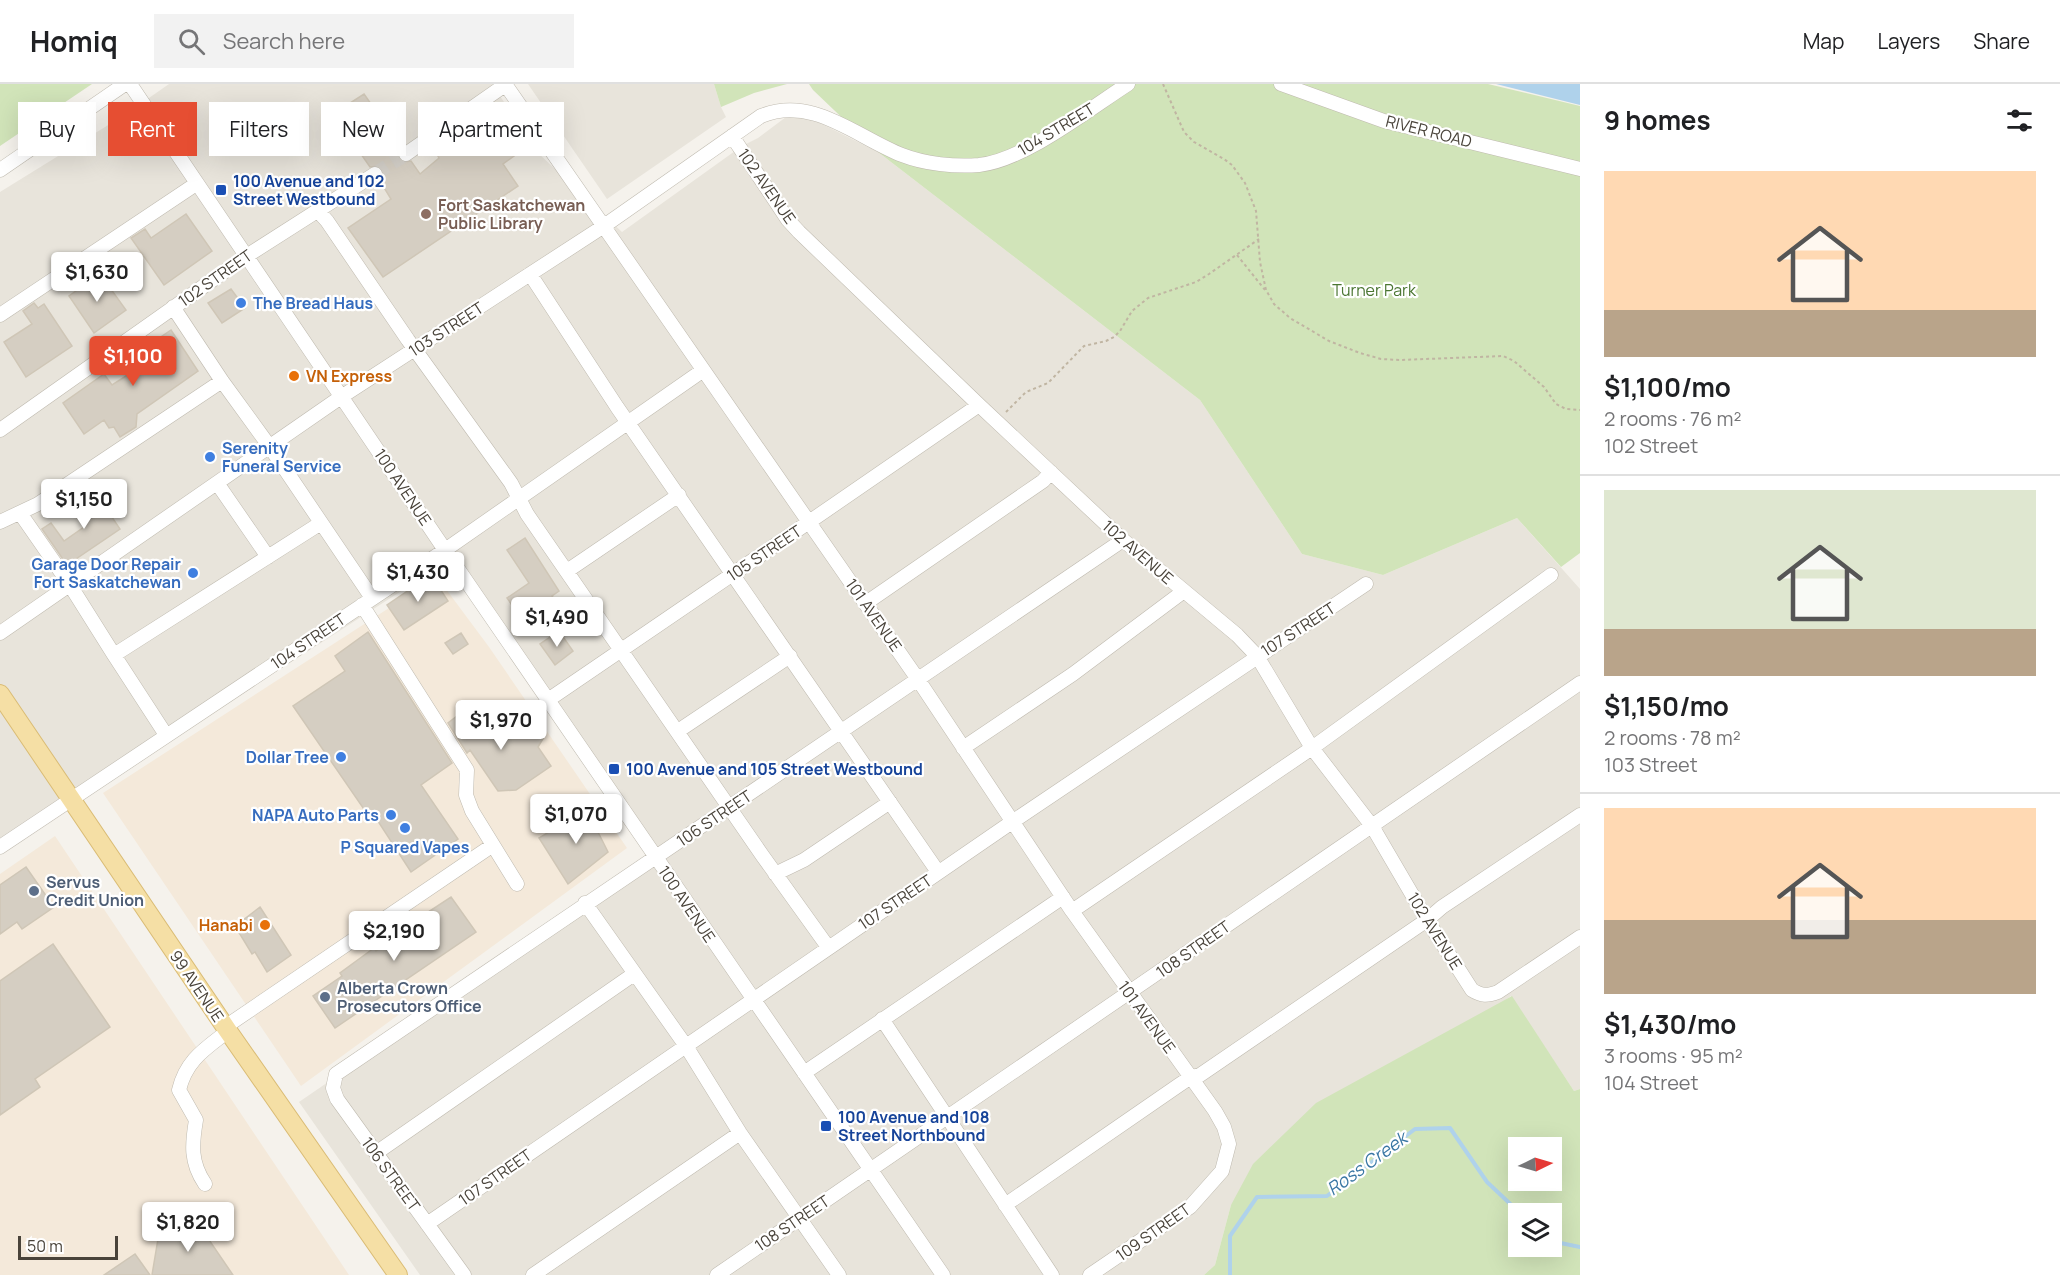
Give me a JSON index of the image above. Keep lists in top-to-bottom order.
{
  "streets": {
    "main road": ["99 AVENUE"],
    "street": [
      "104 STREET",
      "RIVER ROAD",
      "102 AVENUE",
      "102 STREET",
      "103 STREET",
      "100 AVENUE",
      "105 STREET",
      "101 AVENUE",
      "107 STREET",
      "106 STREET",
      "108 STREET",
      "109 STREET"
    ]
  },
  "crossings": [
    ["104 STREET", "103 STREET"],
    ["104 STREET", "100 AVENUE"],
    ["104 STREET", "101 AVENUE"],
    ["104 STREET", "99 AVENUE"],
    ["102 AVENUE", "103 STREET"],
    ["102 AVENUE", "105 STREET"],
    ["102 AVENUE", "107 STREET"],
    ["102 AVENUE", "106 STREET"],
    ["102 AVENUE", "108 STREET"],
    ["102 STREET", "100 AVENUE"],
    ["103 STREET", "100 AVENUE"],
    ["103 STREET", "101 AVENUE"],
    ["100 AVENUE", "105 STREET"],
    ["100 AVENUE", "107 STREET"],
    ["100 AVENUE", "106 STREET"],
    ["100 AVENUE", "108 STREET"],
    ["105 STREET", "101 AVENUE"],
    ["101 AVENUE", "107 STREET"],
    ["101 AVENUE", "106 STREET"],
    ["101 AVENUE", "108 STREET"],
    ["101 AVENUE", "109 STREET"],
    ["107 STREET", "106 STREET"]
  ],
  "water": ["Ross Creek"],
  "parks": ["Turner Park"],
  "places": {
    "transit": ["100 Avenue and 102 Street Westbound", "100 Avenue and 105 Street Westbound", "100 Avenue and 108 Street Northbound"],
    "other": [
      "Fort Saskatchewan Public Library",
      "The Bread Haus",
      "VN Express",
      "Serenity Funeral Service",
      "Garage Door Repair Fort Saskatchewan",
      "Dollar Tree",
      "NAPA Auto Parts",
      "P Squared Vapes",
      "Servus Credit Union",
      "Hanabi",
      "Alberta Crown Prosecutors Office"
    ]
  },
  "scale_bar": "50 m",
  "north": "right",
  "page": {
    "header": "Homiq",
    "search": "Search here",
    "nav": ["Map", "Layers", "Share"],
    "heading": "9 homes",
    "chip": [
      "Buy",
      "Rent",
      "Filters",
      "New",
      "Apartment"
    ],
    "list": [
      {
        "name": "$1,100/mo",
        "note": "2 rooms · 76 m² · 102 Street"
      },
      {
        "name": "$1,150/mo",
        "note": "2 rooms · 78 m² · 103 Street"
      },
      {
        "name": "$1,430/mo",
        "note": "3 rooms · 95 m² · 104 Street"
      }
    ],
    "price": [
      "$1,630",
      "$1,100",
      "$1,150",
      "$1,430",
      "$1,490",
      "$1,970",
      "$1,070",
      "$2,190",
      "$1,820"
    ],
    "scale": "50 m"
  }
}
